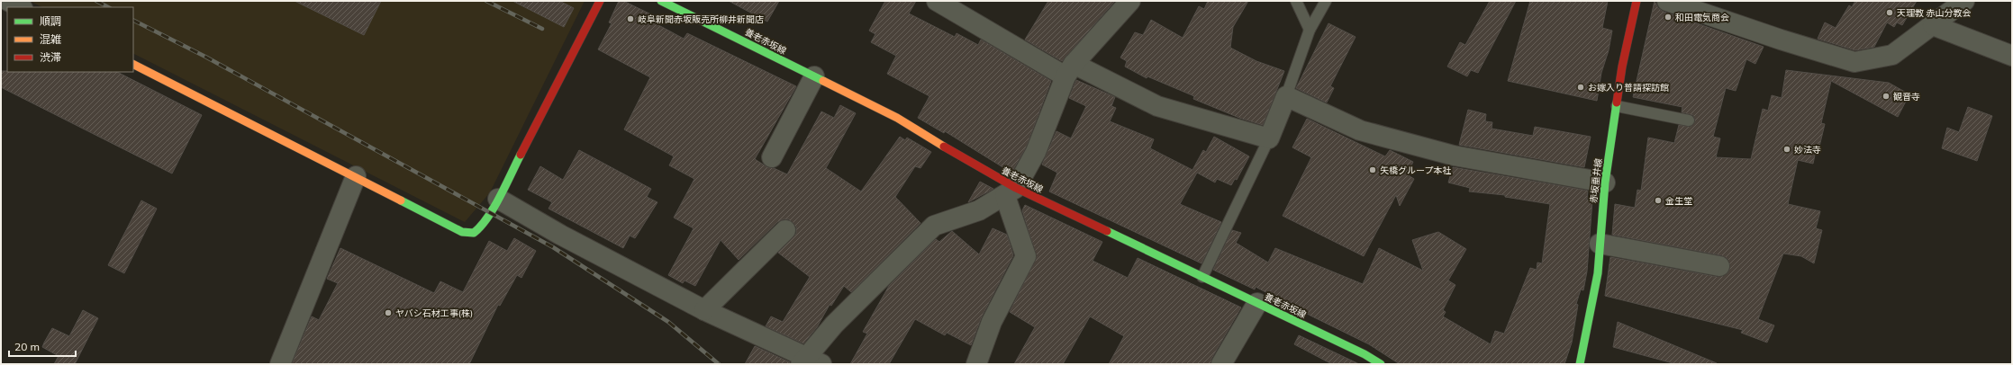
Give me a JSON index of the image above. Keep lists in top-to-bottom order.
{
  "streets": {
    "main road": ["養老赤坂線", "赤坂垂井線"]
  },
  "places": [
    "天理教 赤山分教会",
    "和田電気商会",
    "岐阜新聞赤坂販売所柳井新聞店",
    "お嫁入り普請探訪館",
    "観音寺",
    "妙法寺",
    "矢橋グループ本社",
    "金生堂",
    "ヤバシ石材工事(株)"
  ],
  "legend": ["順調", "混雑", "渋滞"],
  "scale_bar": "20 m"
}
